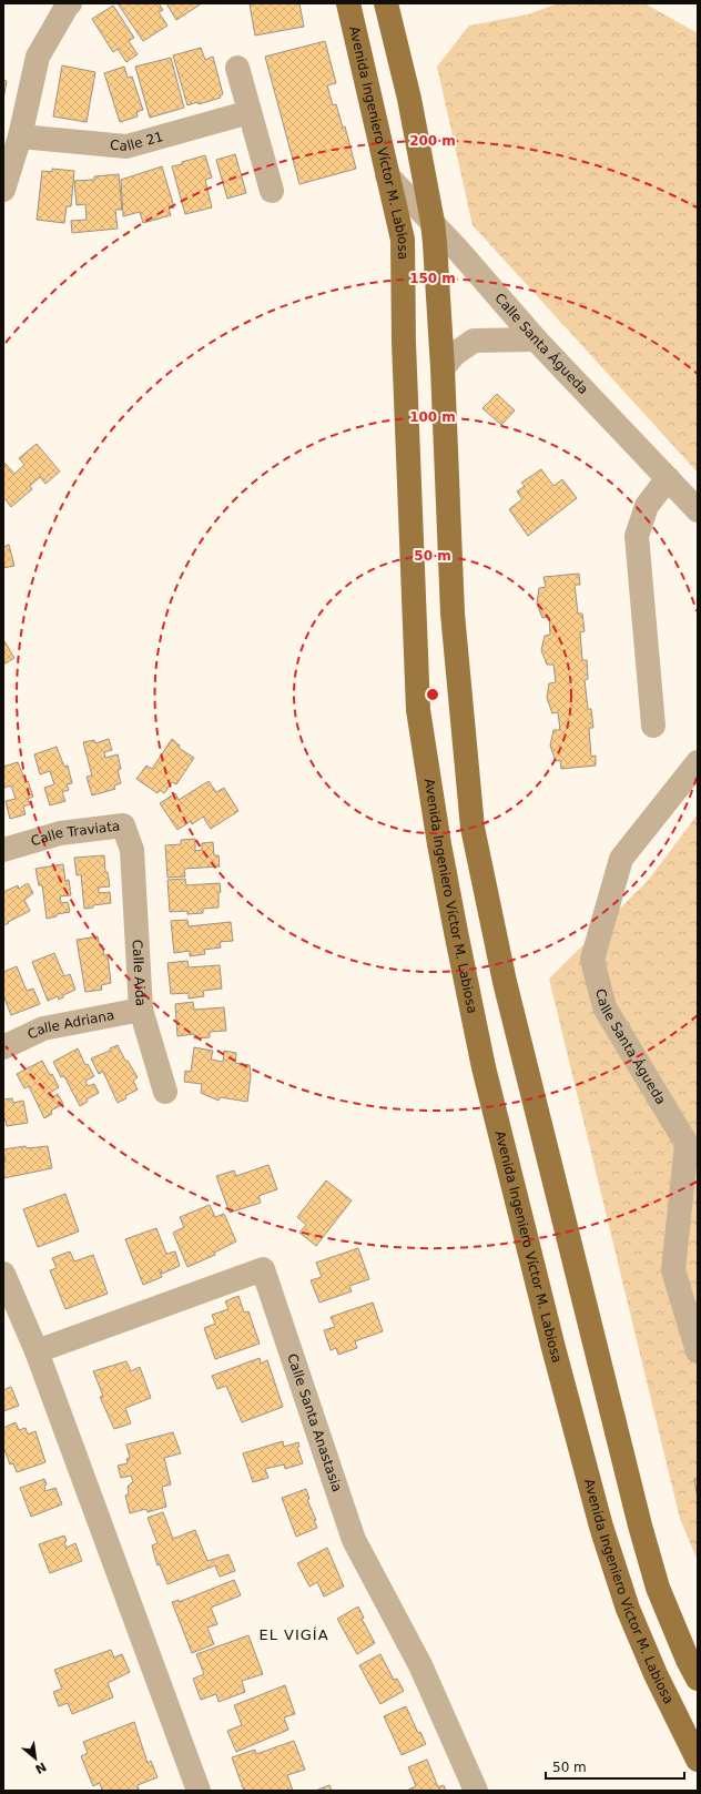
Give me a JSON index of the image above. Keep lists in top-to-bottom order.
{
  "streets": {
    "main road": ["Avenida Ingeniero Víctor M. Labiosa"],
    "street": [
      "Calle 21",
      "Calle Santa Águeda",
      "Calle Traviata",
      "Calle Aida",
      "Calle Adriana",
      "Calle Santa Anastasia"
    ]
  },
  "crossings": [
    ["Avenida Ingeniero Víctor M. Labiosa", "Calle Santa Águeda"],
    ["Calle Traviata", "Calle Aida"],
    ["Calle Aida", "Calle Adriana"]
  ],
  "districts": ["EL VIGÍA"],
  "scale_bar": "50 m",
  "north": "bottom right",
  "rings": [
    "200 m",
    "150 m",
    "100 m",
    "50 m"
  ]
}
